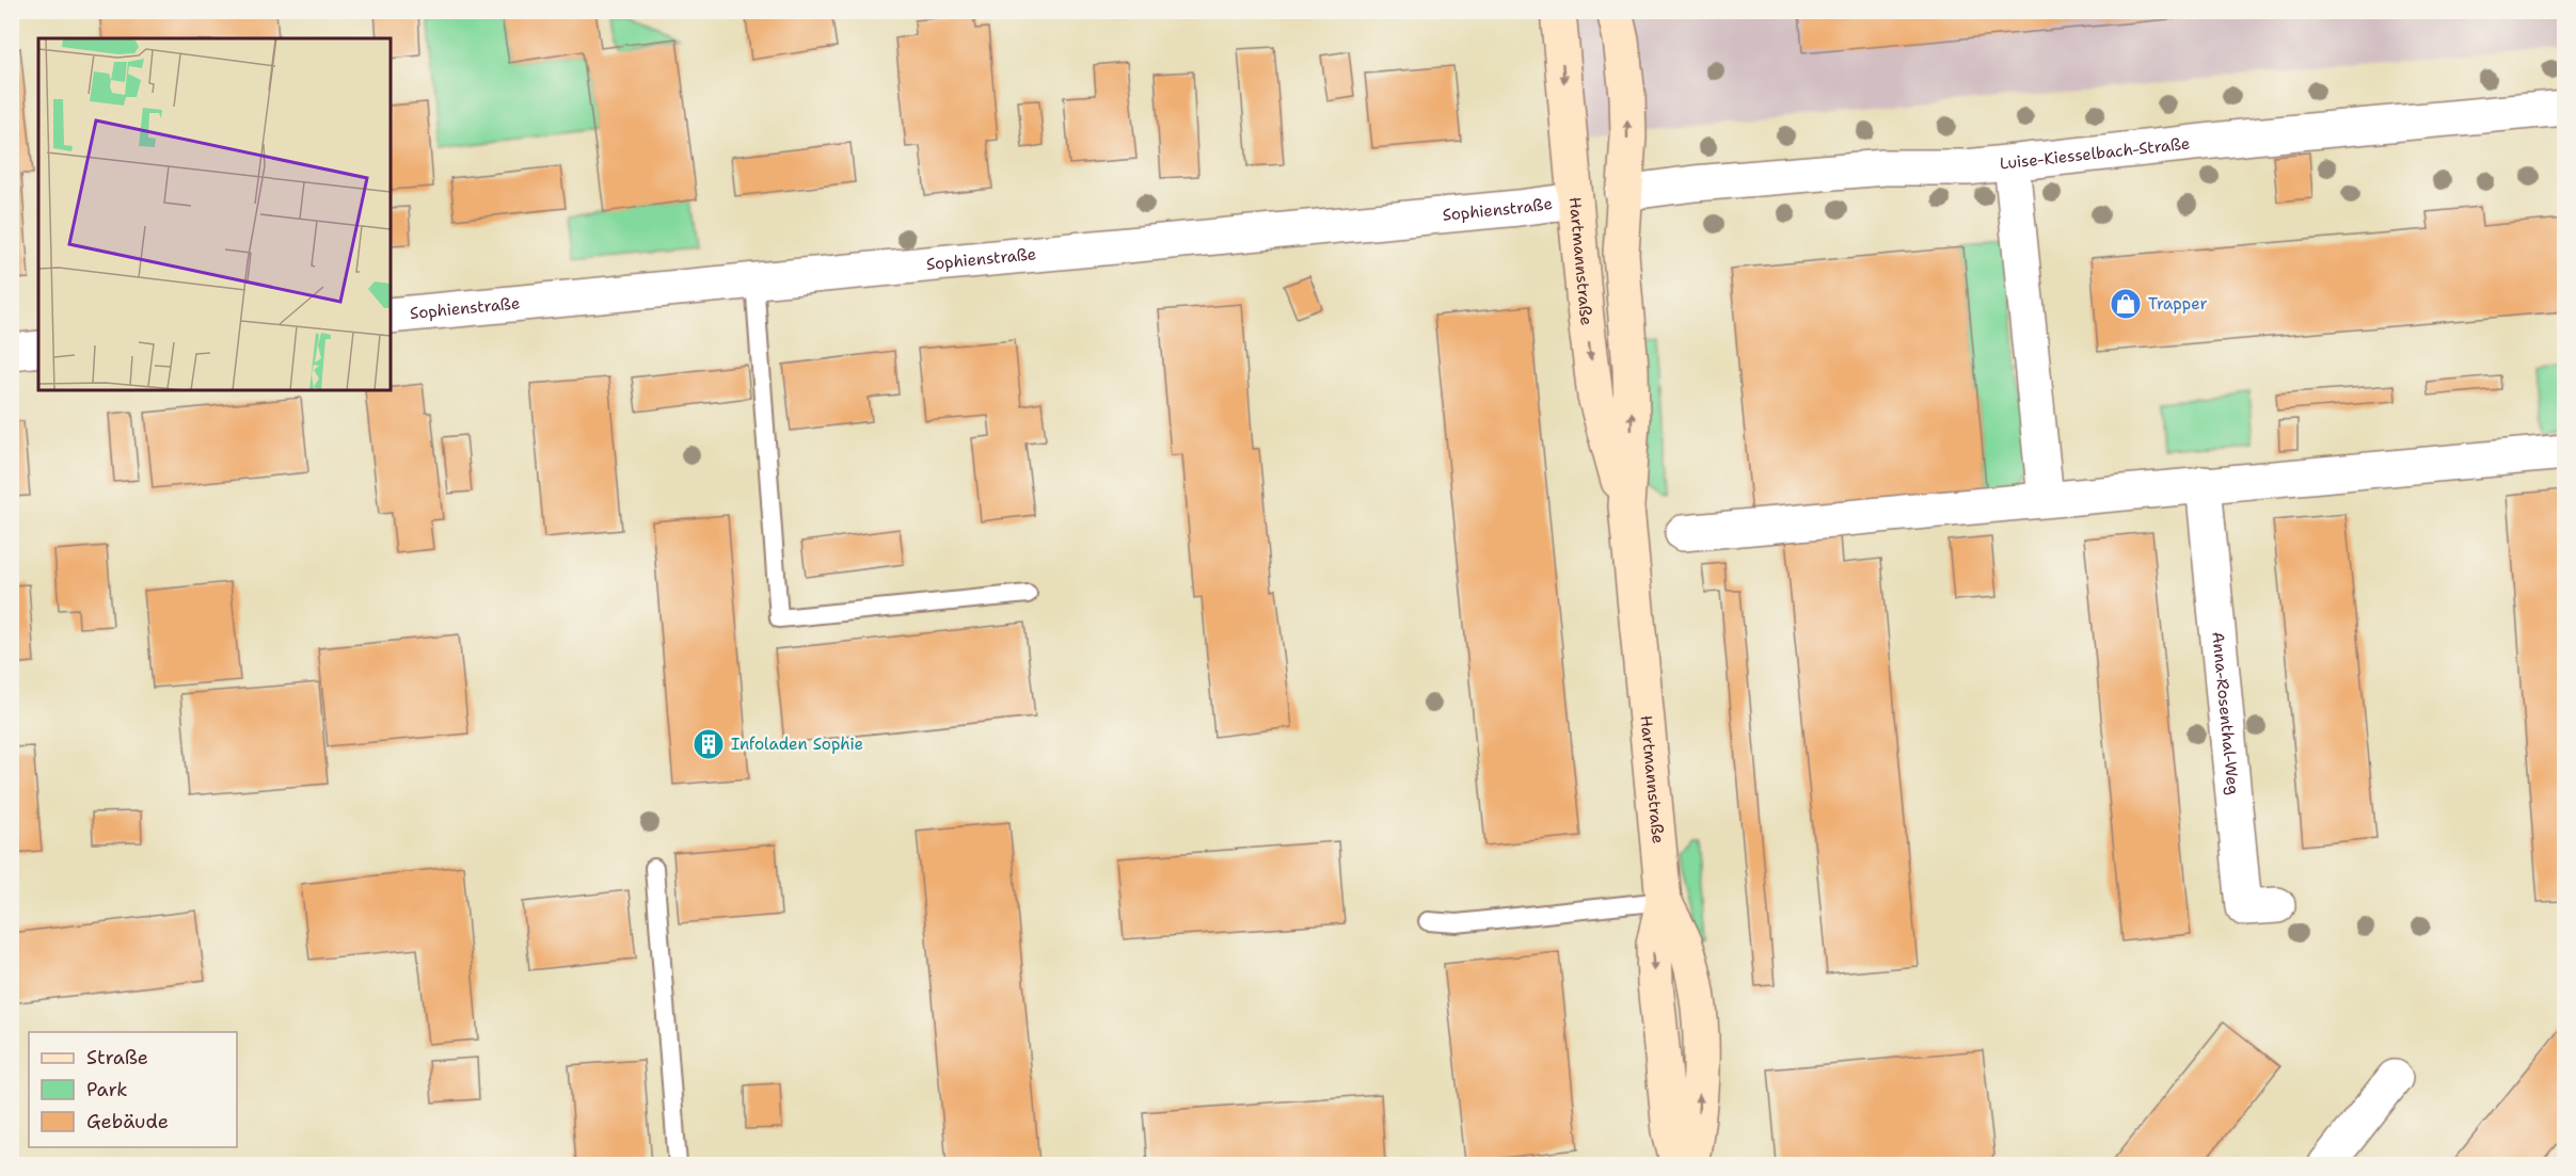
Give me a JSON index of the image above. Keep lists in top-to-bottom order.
{
  "streets": {
    "street": [
      "Luise-Kiesselbach-Straße",
      "Sophienstraße",
      "Hartmannstraße",
      "Anna-Rosenthal-Weg"
    ]
  },
  "crossings": [
    ["Luise-Kiesselbach-Straße", "Hartmannstraße"],
    ["Sophienstraße", "Hartmannstraße"]
  ],
  "places": {
    "shop": ["Trapper"],
    "building": ["Infoladen Sophie"]
  },
  "legend": ["Straße", "Park", "Gebäude"]
}
